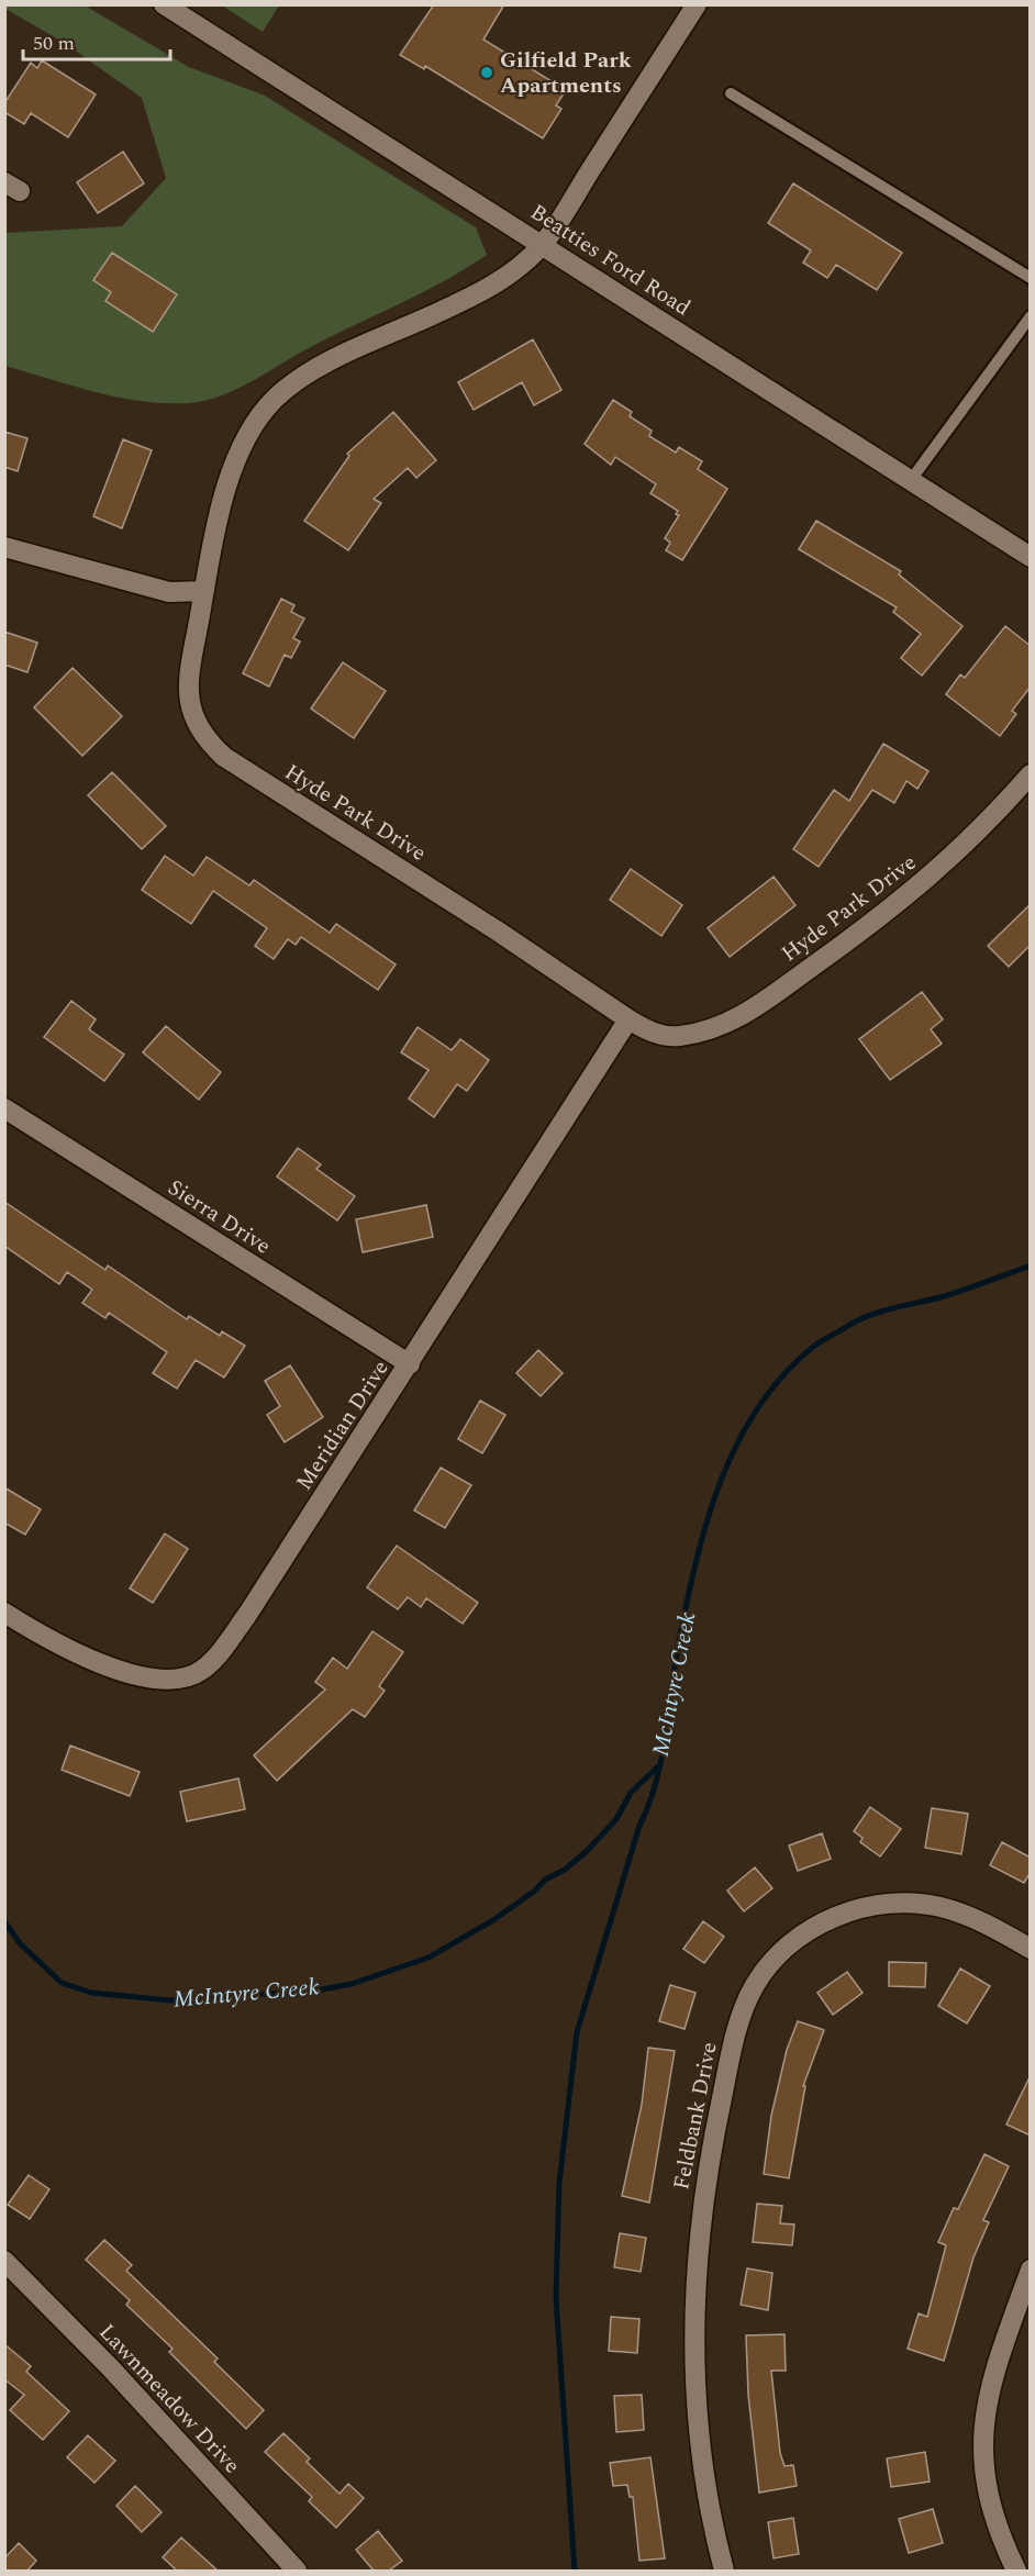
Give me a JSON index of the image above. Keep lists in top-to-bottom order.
{
  "streets": {
    "street": [
      "Beatties Ford Road",
      "Hyde Park Drive",
      "Sierra Drive",
      "Meridian Drive",
      "Feldbank Drive",
      "Lawnmeadow Drive"
    ]
  },
  "crossings": [
    ["Beatties Ford Road", "Hyde Park Drive"],
    ["Hyde Park Drive", "Meridian Drive"],
    ["Sierra Drive", "Meridian Drive"]
  ],
  "water": ["McIntyre Creek"],
  "places": ["Gilfield Park Apartments"],
  "scale_bar": "50 m"
}
